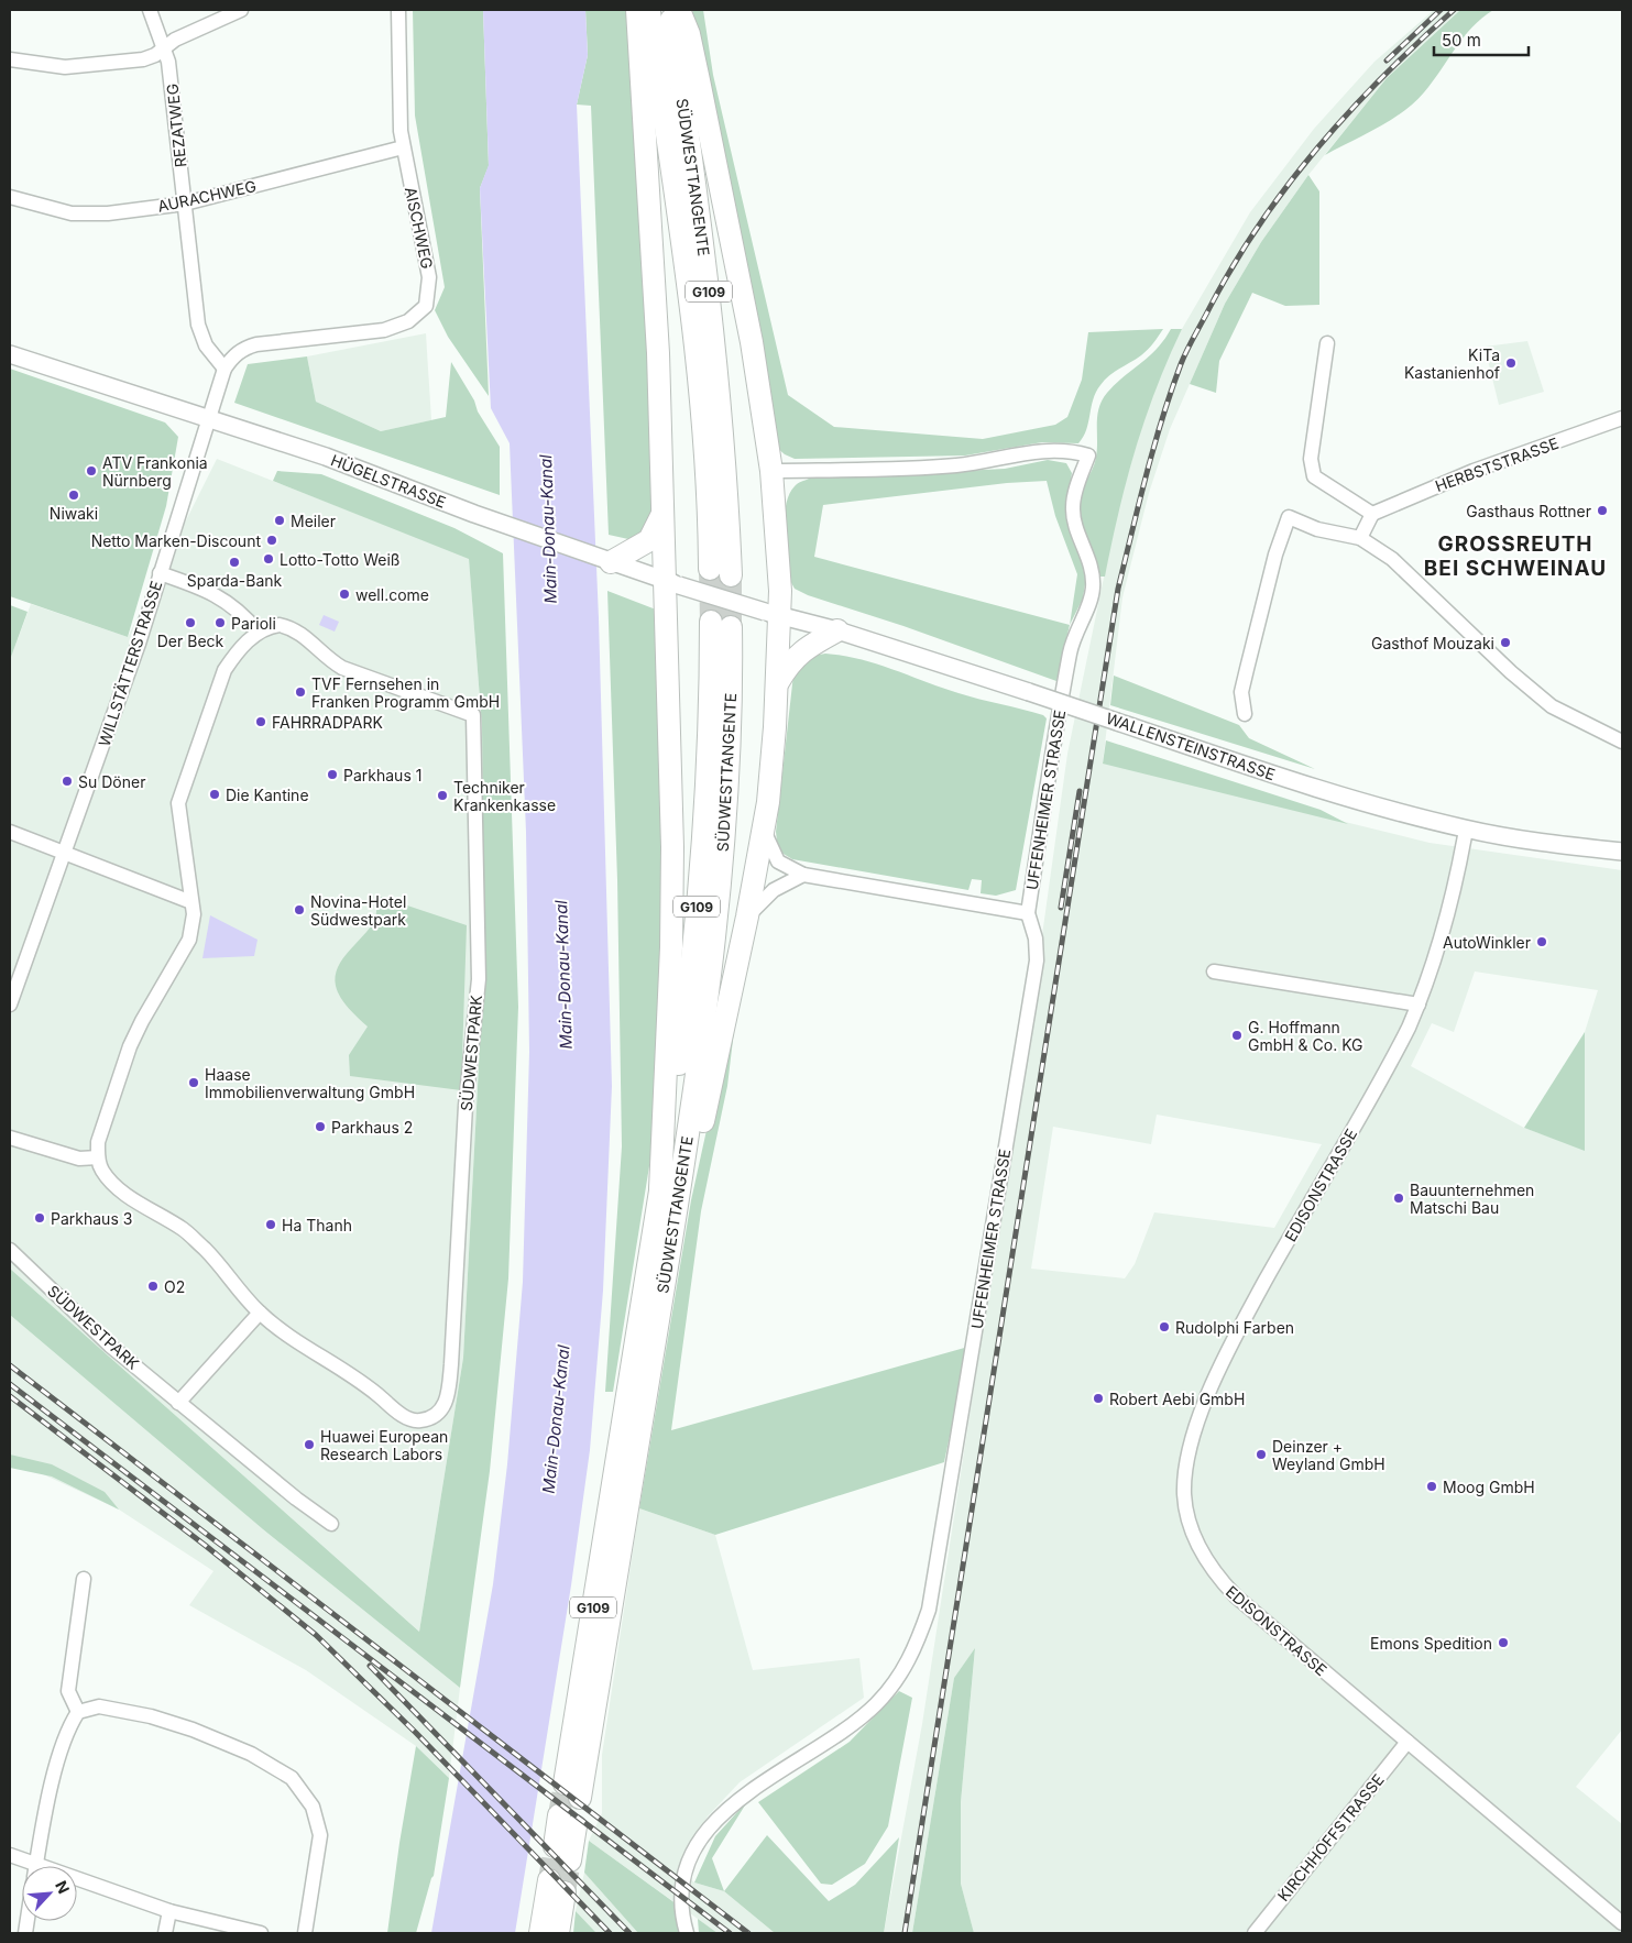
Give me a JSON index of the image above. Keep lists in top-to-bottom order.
{
  "streets": {
    "highway": ["SÜDWESTTANGENTE", "G109"],
    "street": [
      "REZATWEG",
      "AURACHWEG",
      "AISCHWEG",
      "HERBSTSTRASSE",
      "HÜGELSTRASSE",
      "WILLSTÄTTERSTRASSE",
      "WALLENSTEINSTRASSE",
      "UFFENHEIMER STRASSE",
      "SÜDWESTPARK",
      "EDISONSTRASSE",
      "KIRCHHOFFSTRASSE"
    ]
  },
  "crossings": [
    ["REZATWEG", "AURACHWEG"],
    ["REZATWEG", "AISCHWEG"],
    ["AURACHWEG", "AISCHWEG"],
    ["AISCHWEG", "HÜGELSTRASSE"],
    ["AISCHWEG", "WILLSTÄTTERSTRASSE"],
    ["HÜGELSTRASSE", "WILLSTÄTTERSTRASSE"],
    ["HÜGELSTRASSE", "WALLENSTEINSTRASSE"],
    ["WALLENSTEINSTRASSE", "EDISONSTRASSE"],
    ["EDISONSTRASSE", "KIRCHHOFFSTRASSE"]
  ],
  "districts": ["GROSSREUTH BEI SCHWEINAU"],
  "water": ["Main-Donau-Kanal"],
  "places": [
    "KiTa Kastanienhof",
    "ATV Frankonia Nürnberg",
    "Niwaki",
    "Gasthaus Rottner",
    "Meiler",
    "Netto Marken-Discount",
    "Lotto-Totto Weiß",
    "Sparda-Bank",
    "well.come",
    "Der Beck",
    "Parioli",
    "Gasthof Mouzaki",
    "TVF Fernsehen in Franken Programm GmbH",
    "FAHRRADPARK",
    "Parkhaus 1",
    "Su Döner",
    "Die Kantine",
    "Techniker Krankenkasse",
    "Novina-Hotel Südwestpark",
    "AutoWinkler",
    "G. Hoffmann GmbH & Co. KG",
    "Haase Immobilienverwaltung GmbH",
    "Parkhaus 2",
    "Bauunternehmen Matschi Bau",
    "Parkhaus 3",
    "Ha Thanh",
    "O2",
    "Rudolphi Farben",
    "Robert Aebi GmbH",
    "Huawei European Research Labors",
    "Deinzer + Weyland GmbH",
    "Moog GmbH",
    "Emons Spedition"
  ],
  "scale_bar": "50 m",
  "north": "top right"
}
